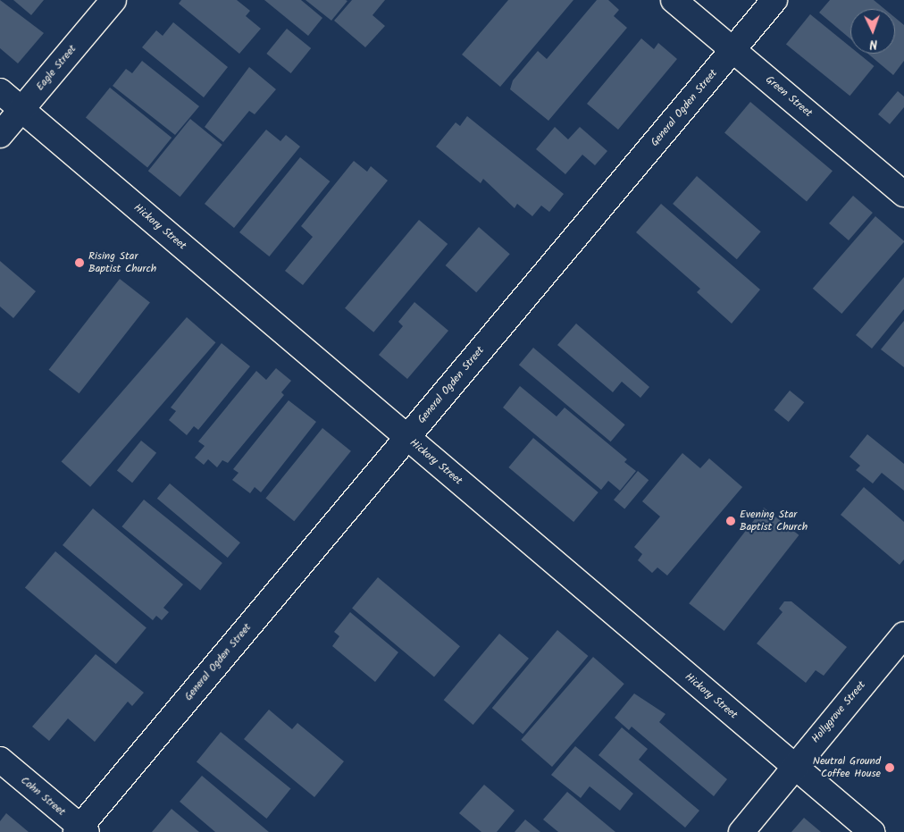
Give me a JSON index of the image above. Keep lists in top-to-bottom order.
{
  "streets": {
    "street": [
      "Eagle Street",
      "Green Street",
      "General Ogden Street",
      "Hickory Street",
      "Hollygrove Street",
      "Cohn Street"
    ]
  },
  "crossings": [
    ["Eagle Street", "Hickory Street"],
    ["Green Street", "General Ogden Street"],
    ["General Ogden Street", "Hickory Street"],
    ["General Ogden Street", "Cohn Street"],
    ["Hickory Street", "Hollygrove Street"]
  ],
  "places": ["Rising Star Baptist Church", "Evening Star Baptist Church", "Neutral Ground Coffee House"],
  "north": "bottom"
}
